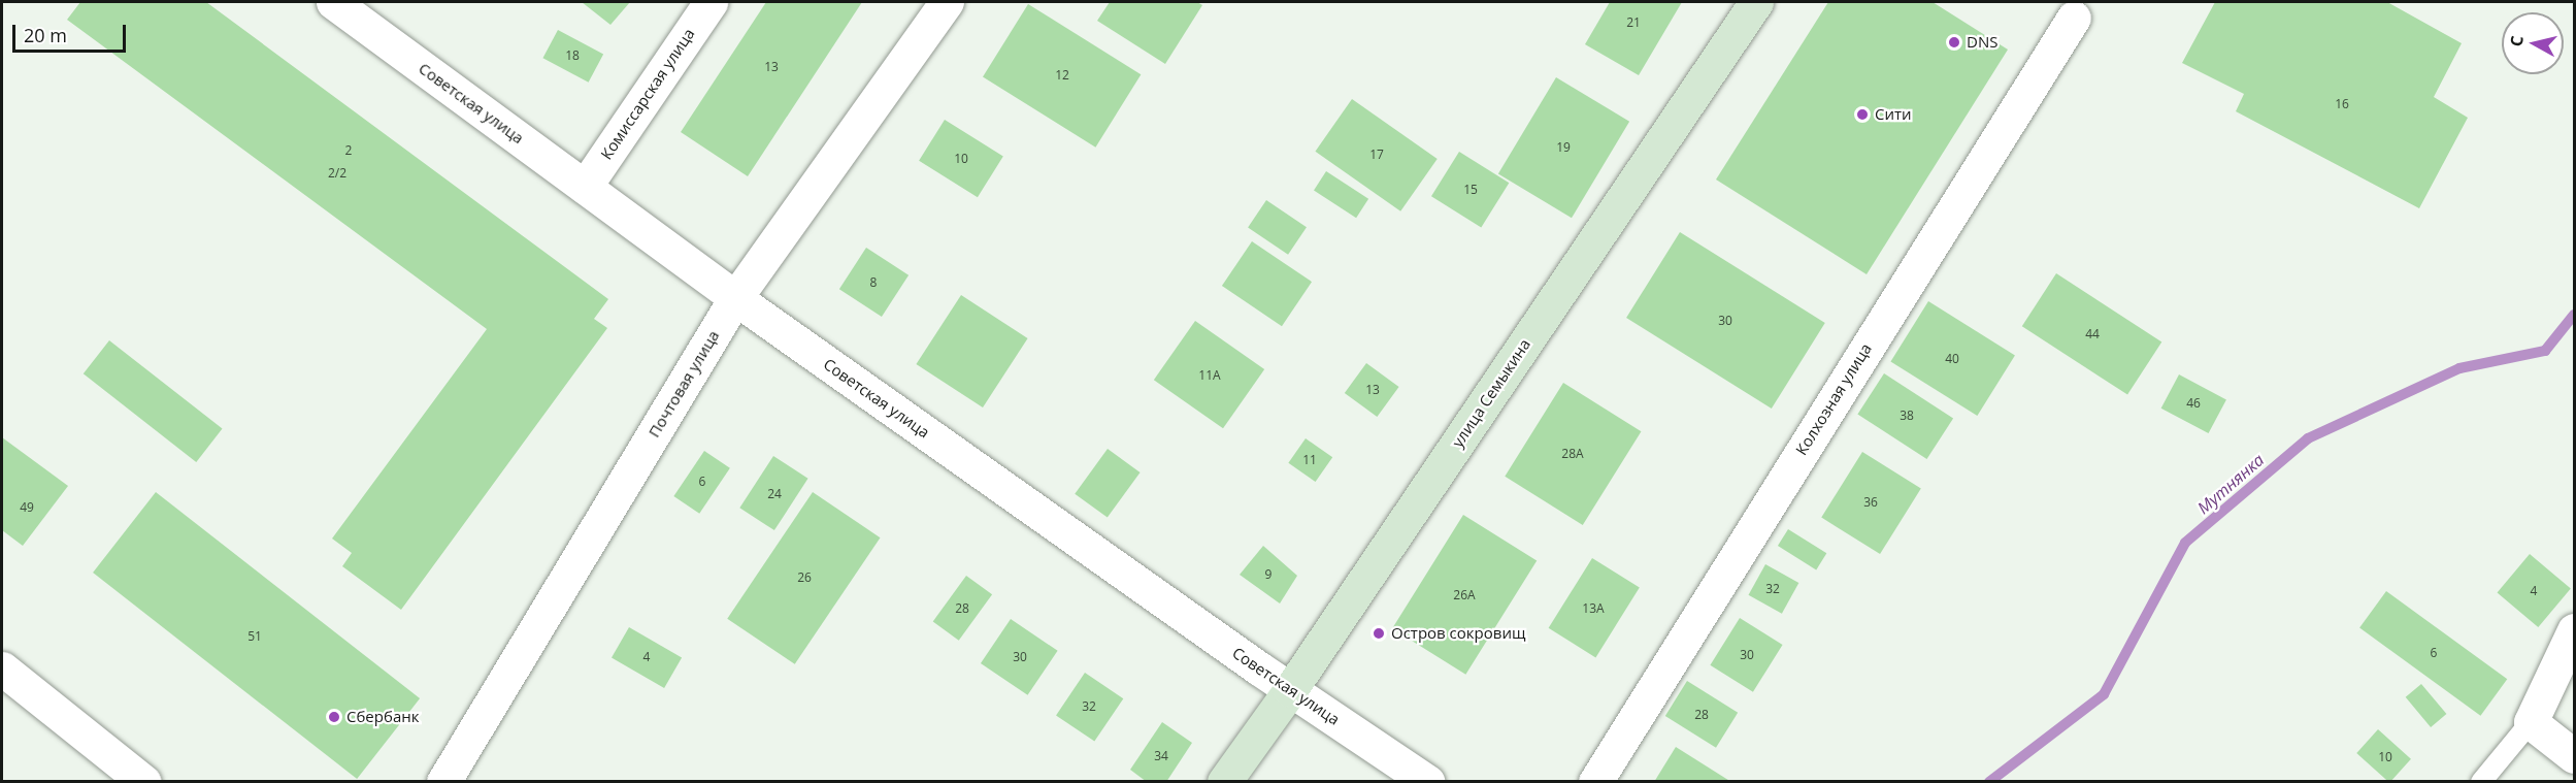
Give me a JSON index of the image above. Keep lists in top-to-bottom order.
{
  "streets": {
    "main road": ["улица Семыкина"],
    "street": [
      "Комиссарская улица",
      "Советская улица",
      "Почтовая улица",
      "Колхозная улица"
    ]
  },
  "crossings": [
    ["Комиссарская улица", "Советская улица"],
    ["Советская улица", "Почтовая улица"],
    ["Советская улица", "улица Семыкина"]
  ],
  "water": ["Мутнянка"],
  "places": [
    "DNS",
    "Сити",
    "Остров сокровищ",
    "Сбербанк"
  ],
  "house_numbers": [
    "21",
    "18",
    "13",
    "12",
    "16",
    "19",
    "2",
    "17",
    "10",
    "2/2",
    "15",
    "8",
    "30",
    "44",
    "40",
    "11А",
    "13",
    "46",
    "38",
    "28А",
    "11",
    "6",
    "24",
    "36",
    "49",
    "9",
    "26",
    "32",
    "4",
    "26А",
    "28",
    "13А",
    "51",
    "6",
    "30",
    "4",
    "30",
    "32",
    "28",
    "34",
    "10"
  ],
  "scale_bar": "20 m",
  "north": "left"
}
